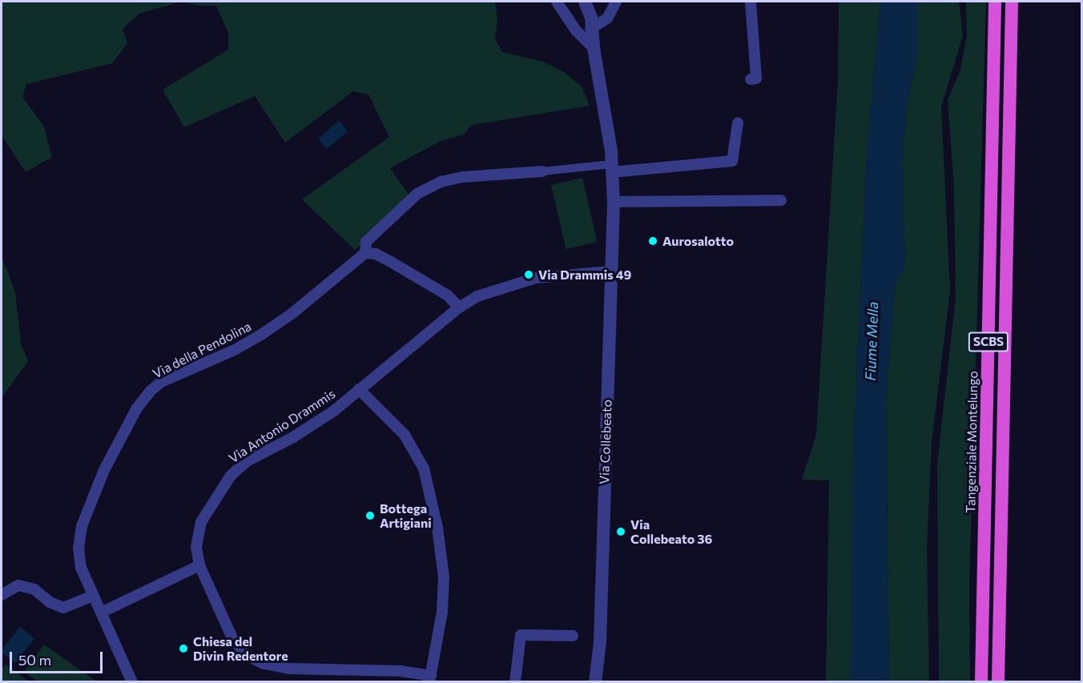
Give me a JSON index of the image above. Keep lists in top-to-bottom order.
{
  "streets": {
    "highway": ["SCBS", "Tangenziale Montelungo"],
    "street": ["Via della Pendolina", "Via Antonio Drammis", "Via Collebeato"]
  },
  "crossings": [
    ["Via Antonio Drammis", "Via Collebeato"]
  ],
  "water": ["Fiume Mella"],
  "places": [
    "Aurosalotto",
    "Via Drammis 49",
    "Bottega Artigiani",
    "Via Collebeato 36",
    "Chiesa del Divin Redentore"
  ],
  "scale_bar": "50 m"
}
